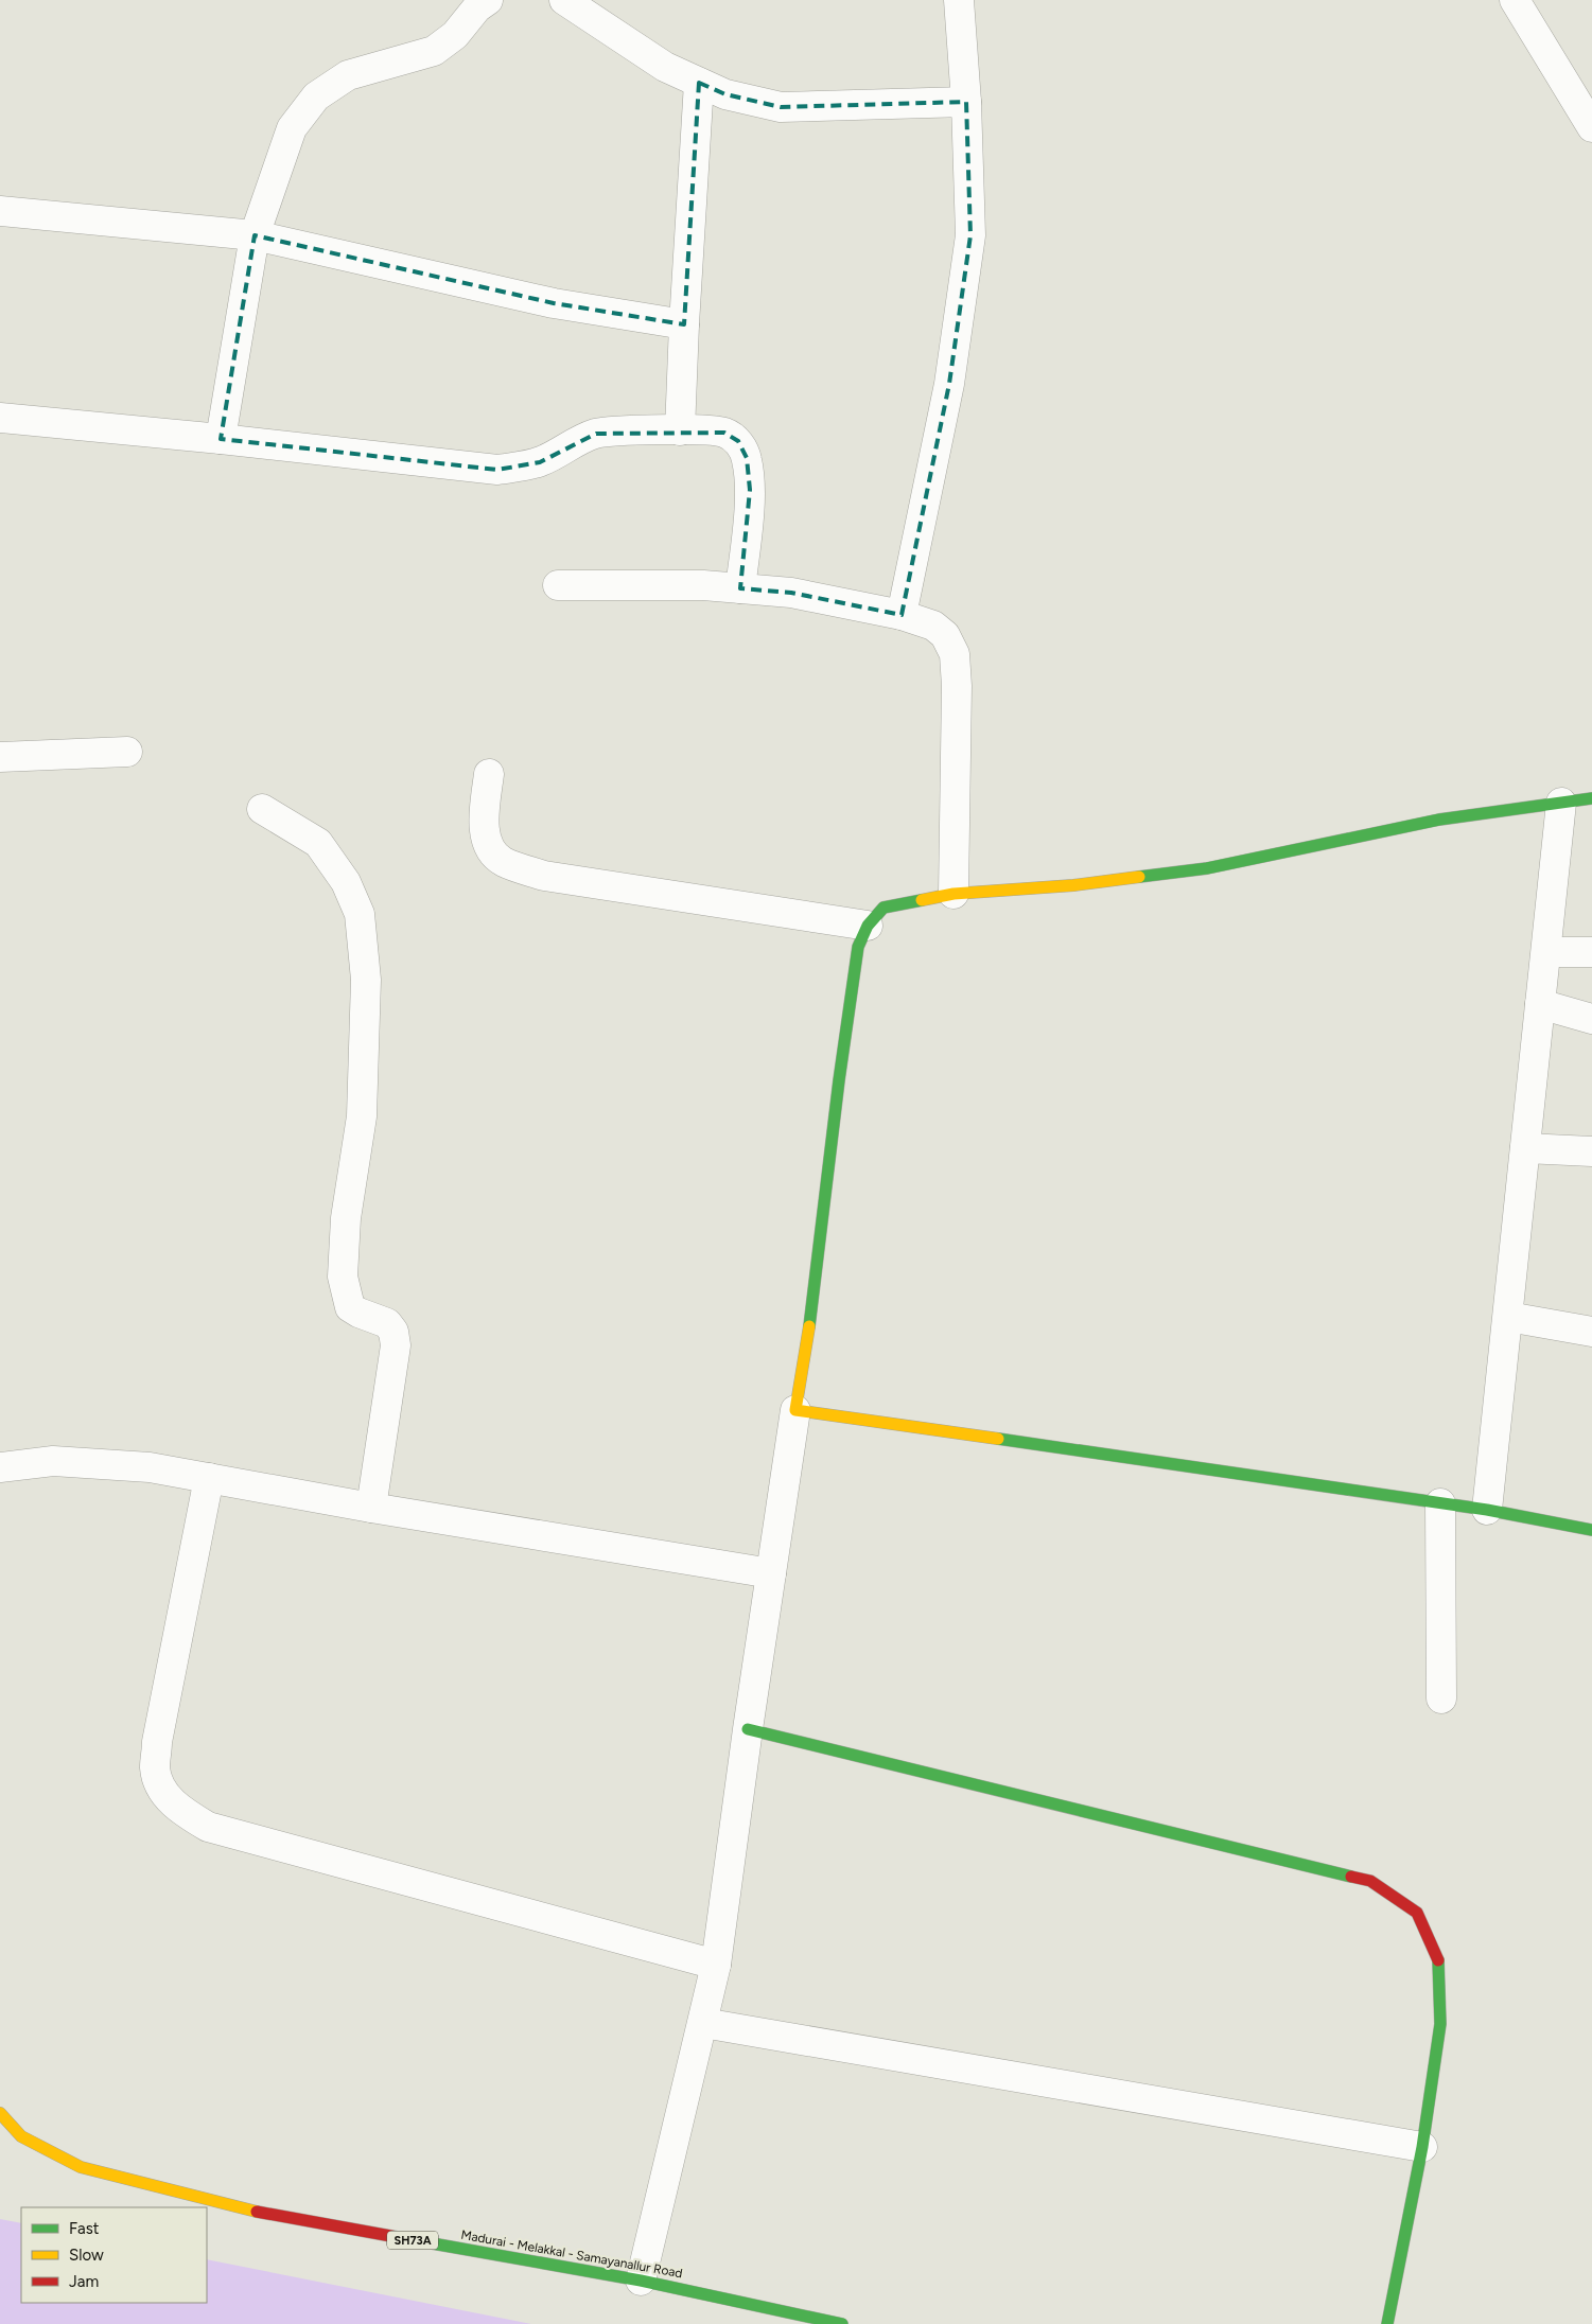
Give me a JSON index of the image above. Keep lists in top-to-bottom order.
{
  "streets": {
    "street": ["SH73A", "Madurai - Melakkal - Samayanallur Road"]
  },
  "legend": ["Fast", "Slow", "Jam"]
}
